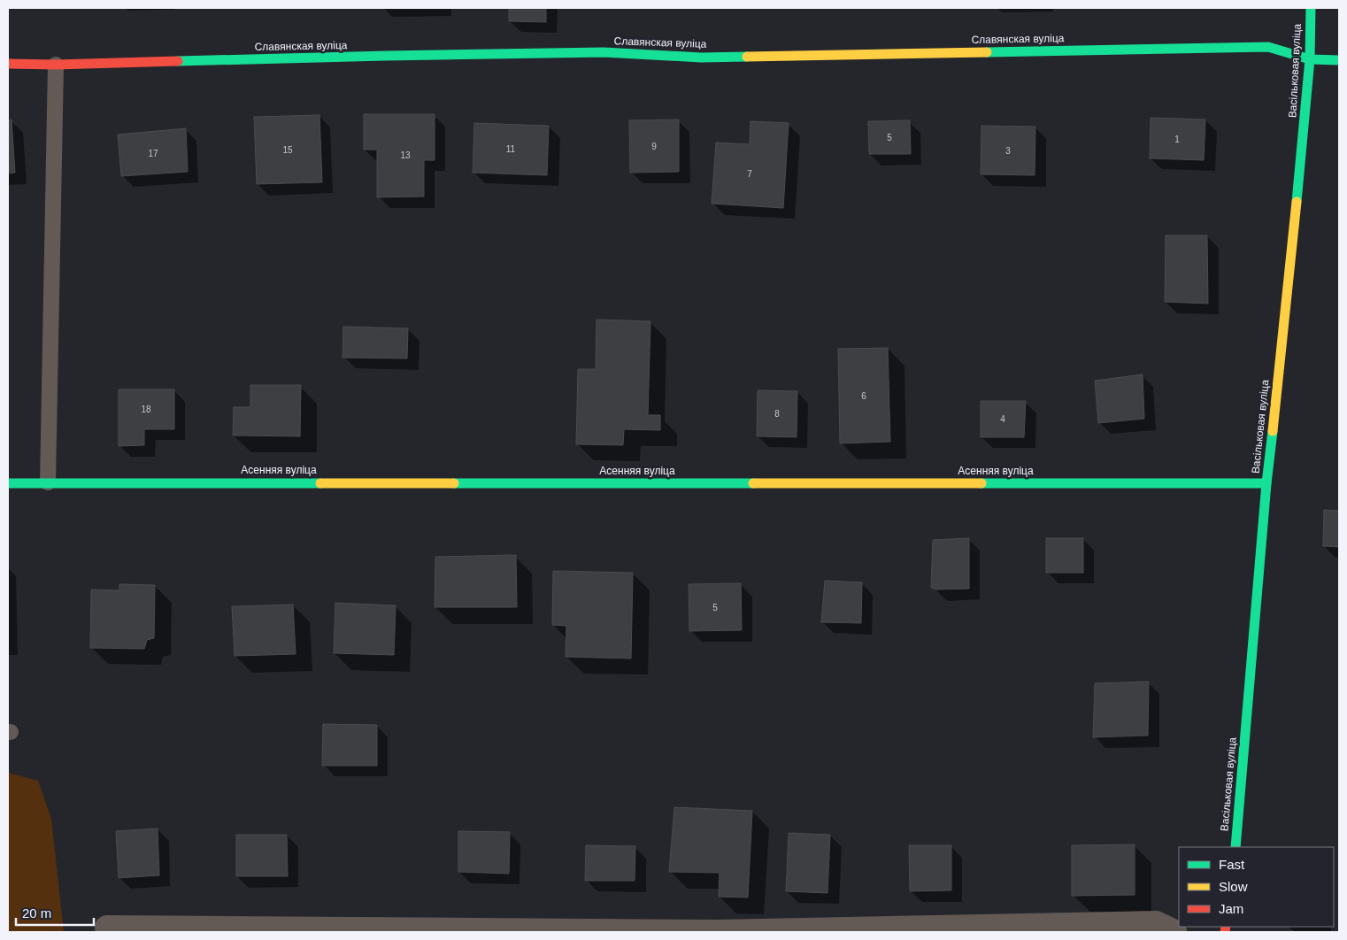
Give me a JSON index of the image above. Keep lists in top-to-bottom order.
{
  "streets": {
    "street": ["Славянская вуліца", "Васільковая вуліца", "Асенняя вуліца"]
  },
  "crossings": [
    ["Славянская вуліца", "Васільковая вуліца"],
    ["Васільковая вуліца", "Асенняя вуліца"]
  ],
  "house_numbers": [
    "5",
    "1",
    "9",
    "11",
    "15",
    "3",
    "17",
    "13",
    "7",
    "6",
    "18",
    "8",
    "4",
    "5"
  ],
  "legend": ["Fast", "Slow", "Jam"],
  "scale_bar": "20 m"
}
